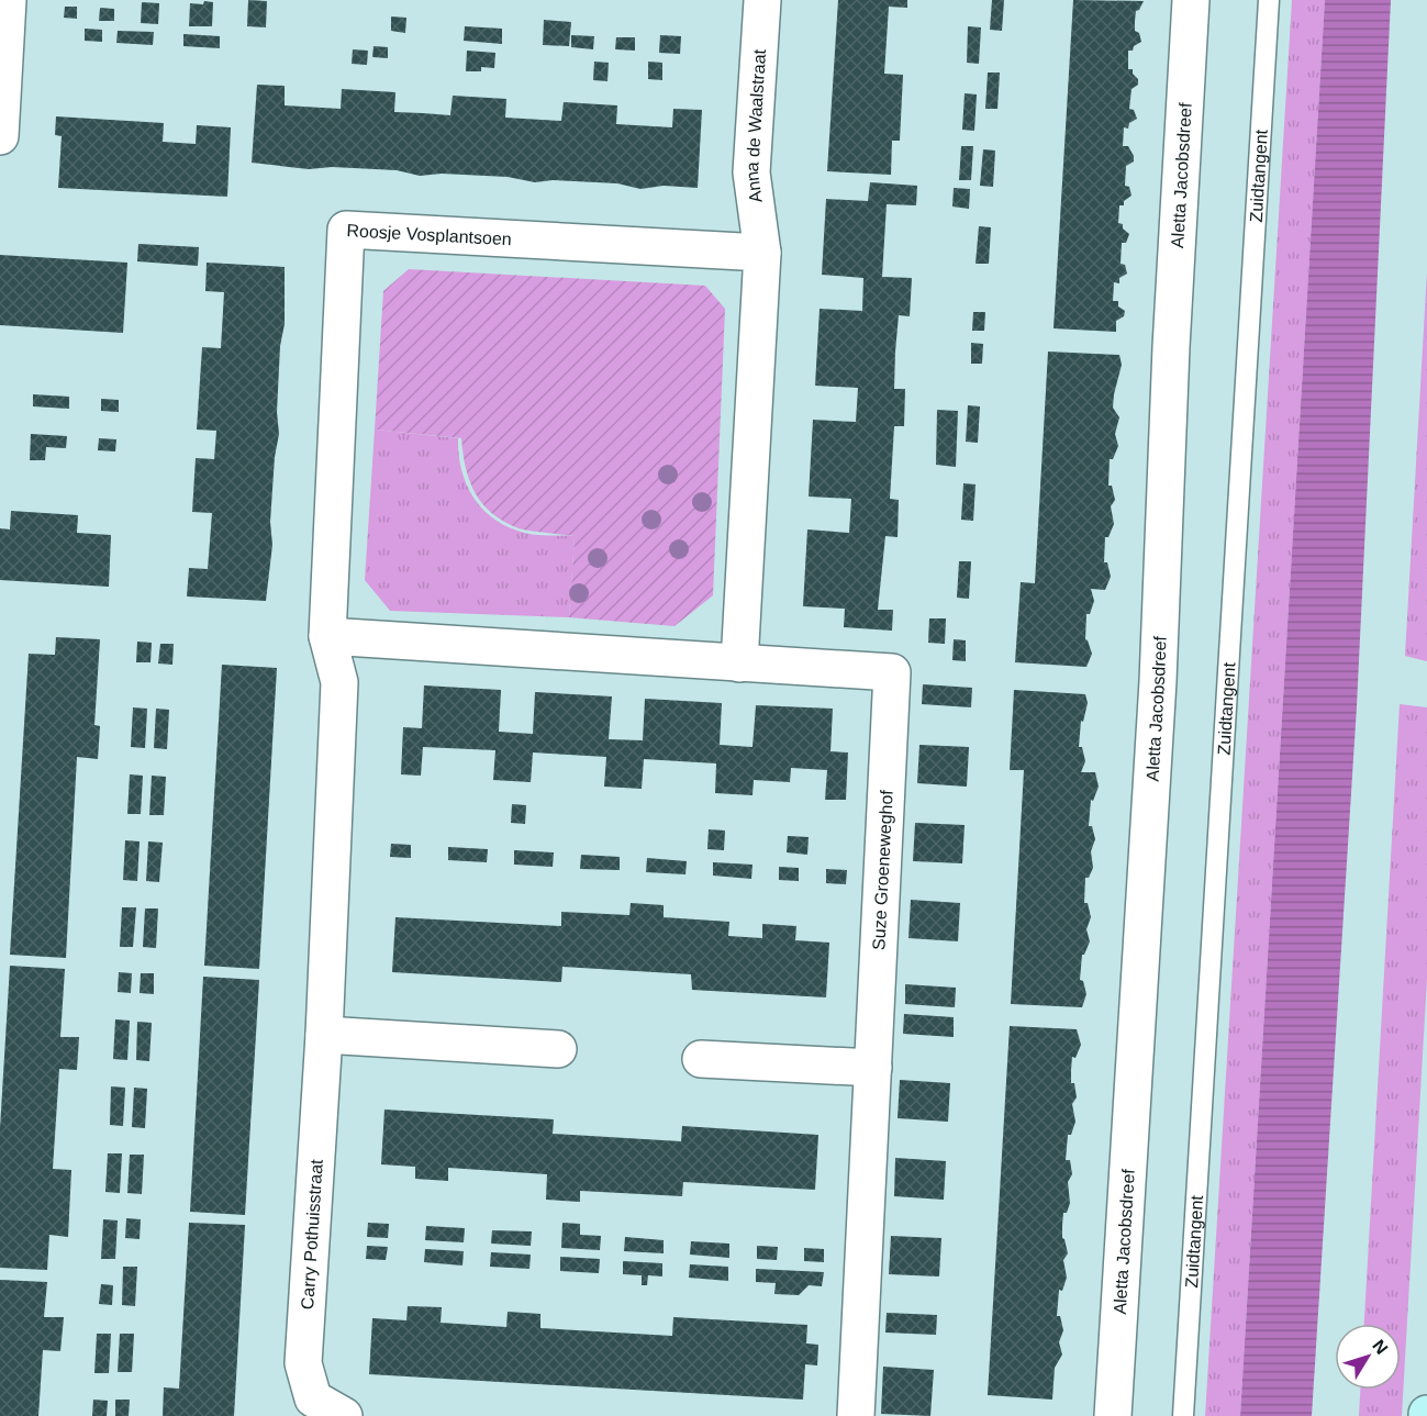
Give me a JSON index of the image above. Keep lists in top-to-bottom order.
{
  "streets": {
    "street": [
      "Anna de Waalstraat",
      "Aletta Jacobsdreef",
      "Roosje Vosplantsoen",
      "Suze Groeneweghof",
      "Carry Pothuisstraat"
    ],
    "lane": ["Zuidtangent"]
  },
  "crossings": [
    ["Anna de Waalstraat", "Roosje Vosplantsoen"],
    ["Roosje Vosplantsoen", "Carry Pothuisstraat"]
  ],
  "north": "top right"
}
